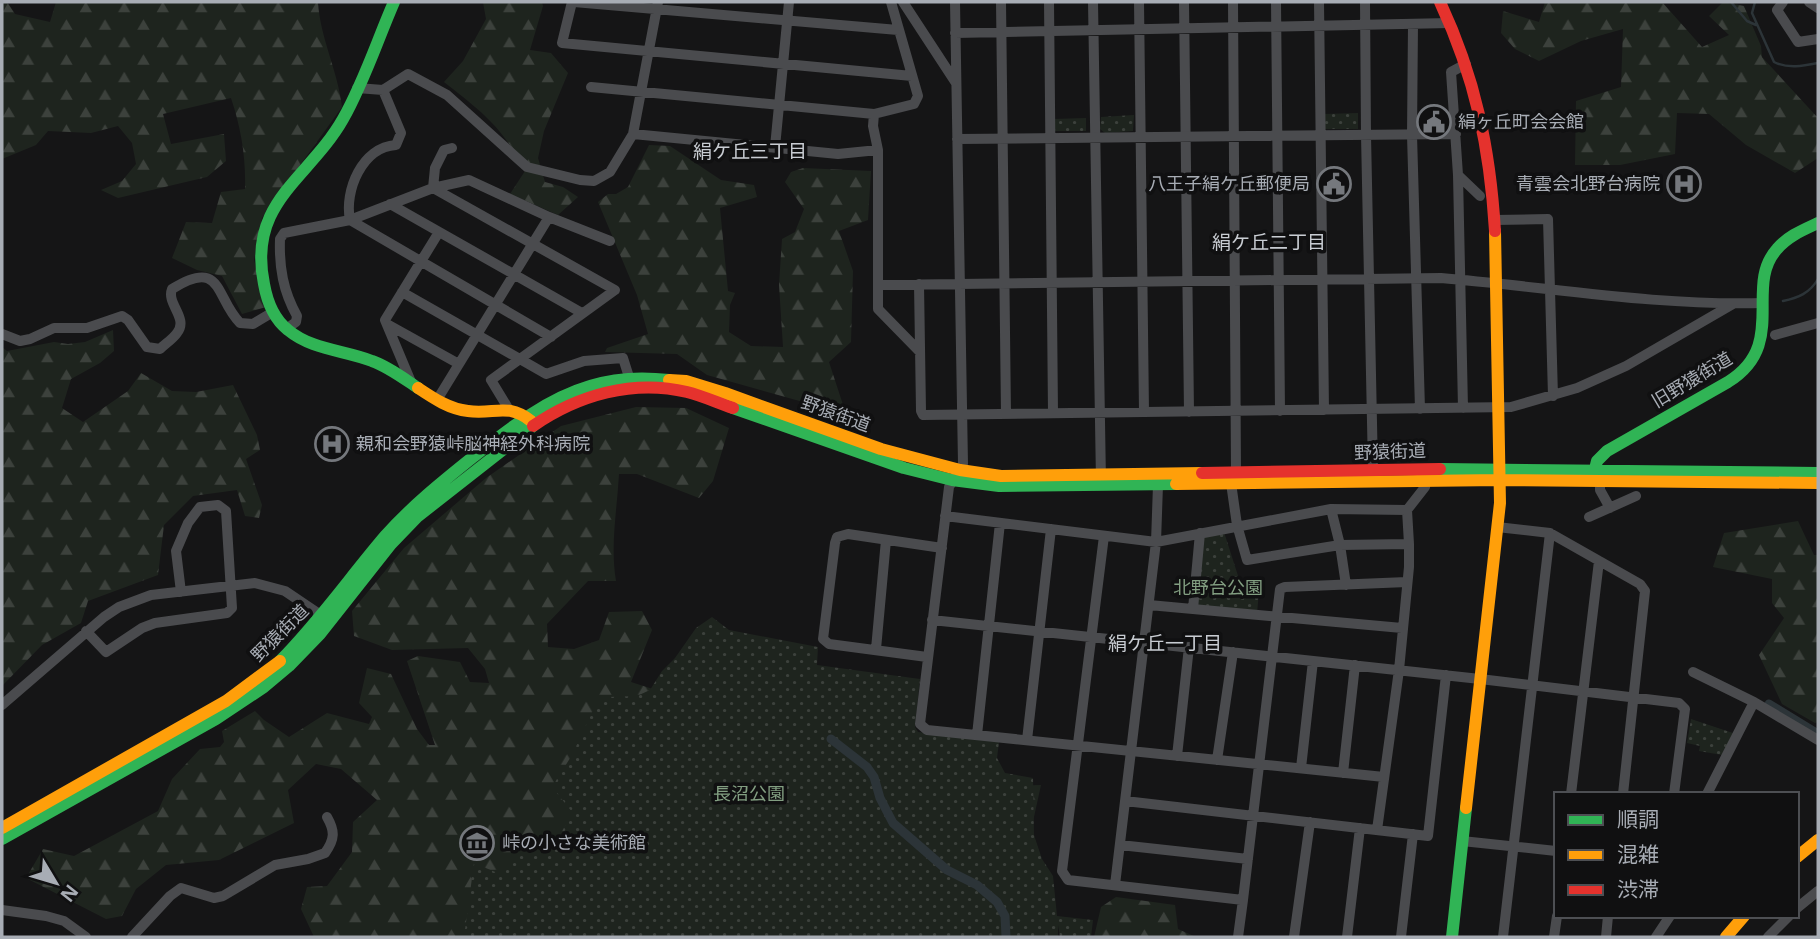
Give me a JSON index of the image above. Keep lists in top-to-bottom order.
{
  "streets": {
    "main road": ["旧野猿街道", "野猿街道"]
  },
  "crossings": [
    ["旧野猿街道", "野猿街道"]
  ],
  "districts": ["絹ケ丘三丁目", "絹ケ丘二丁目", "絹ケ丘一丁目"],
  "parks": ["北野台公園", "長沼公園"],
  "places": {
    "public building": ["絹ヶ丘町会会館", "八王子絹ケ丘郵便局"],
    "hospital": ["青雲会北野台病院", "親和会野猿峠脳神経外科病院"],
    "museum": ["峠の小さな美術館"]
  },
  "legend": ["順調", "混雑", "渋滞"],
  "north": "bottom right"
}
